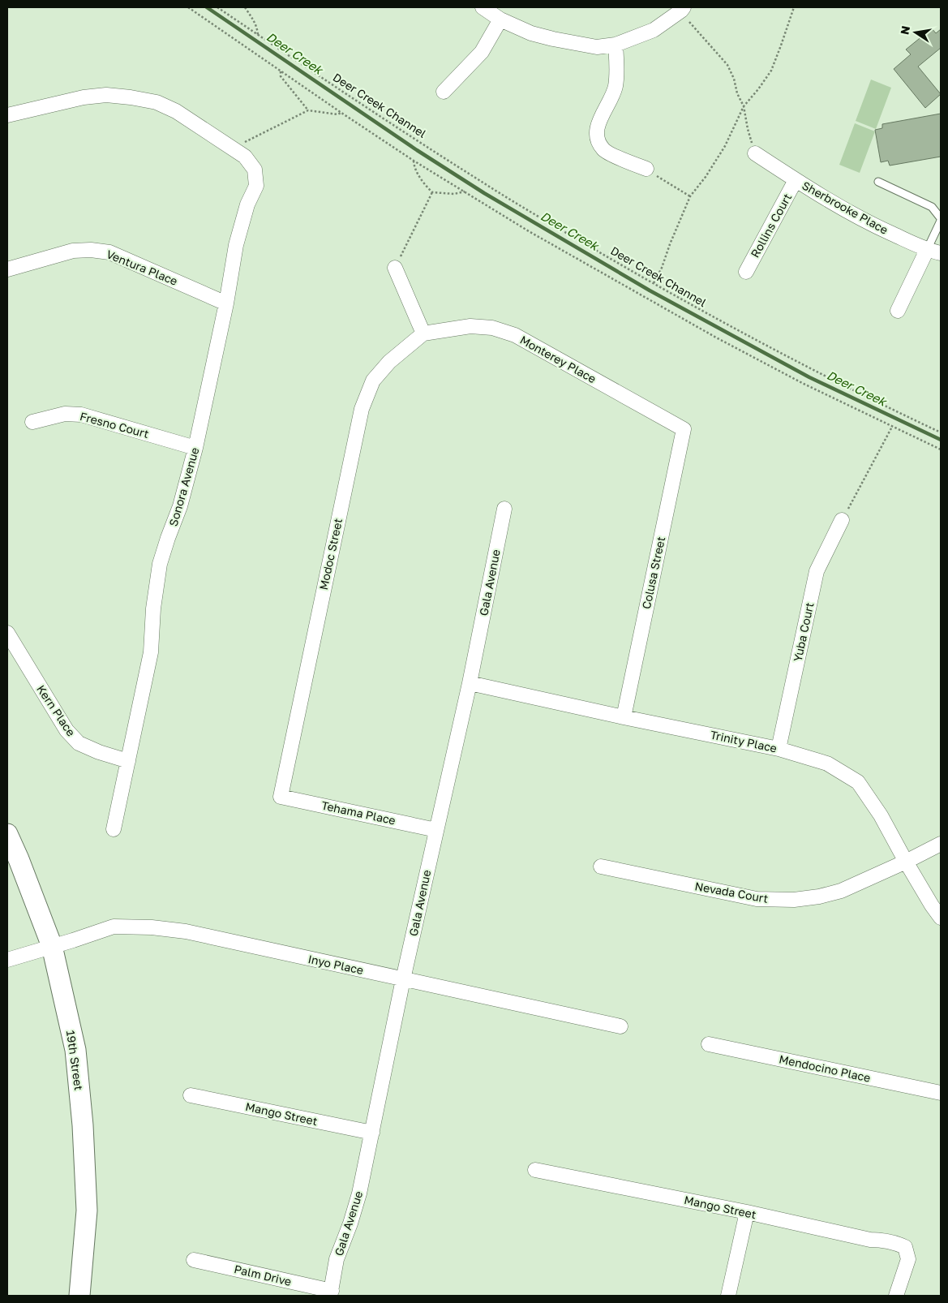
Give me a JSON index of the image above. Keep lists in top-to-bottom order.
{
  "streets": {
    "street": [
      "Sherbrooke Place",
      "Rollins Court",
      "Ventura Place",
      "Monterey Place",
      "Fresno Court",
      "Sonora Avenue",
      "Modoc Street",
      "Colusa Street",
      "Gala Avenue",
      "Yuba Court",
      "Kern Place",
      "Trinity Place",
      "Tehama Place",
      "Nevada Court",
      "Inyo Place",
      "19th Street",
      "Mendocino Place",
      "Mango Street",
      "Palm Drive"
    ],
    "path": ["Deer Creek Channel"]
  },
  "crossings": [
    ["Sherbrooke Place", "Rollins Court"],
    ["Ventura Place", "Sonora Avenue"],
    ["Monterey Place", "Modoc Street"],
    ["Monterey Place", "Colusa Street"],
    ["Fresno Court", "Sonora Avenue"],
    ["Sonora Avenue", "Kern Place"],
    ["Modoc Street", "Tehama Place"],
    ["Colusa Street", "Trinity Place"],
    ["Gala Avenue", "Trinity Place"],
    ["Gala Avenue", "Tehama Place"],
    ["Gala Avenue", "Inyo Place"],
    ["Gala Avenue", "Mango Street"],
    ["Gala Avenue", "Palm Drive"],
    ["Yuba Court", "Trinity Place"],
    ["Trinity Place", "Nevada Court"],
    ["Inyo Place", "19th Street"]
  ],
  "water": ["Deer Creek"],
  "north": "left"
}
